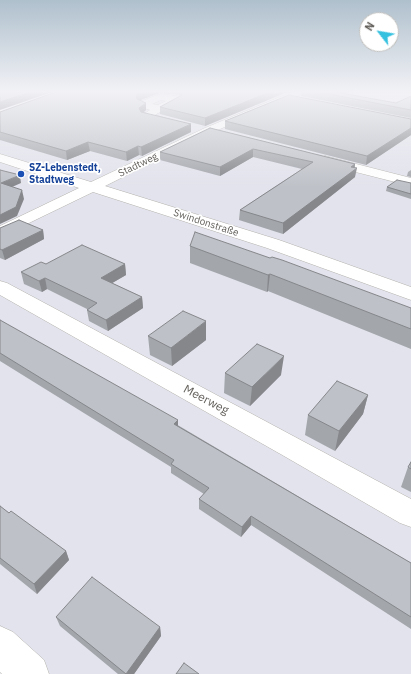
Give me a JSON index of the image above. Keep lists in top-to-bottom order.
{
  "streets": {
    "street": ["Stadtweg", "Swindonstraße", "Meerweg"]
  },
  "crossings": [
    ["Stadtweg", "Swindonstraße"]
  ],
  "places": ["SZ-Lebenstedt, Stadtweg"],
  "north": "top left"
}
